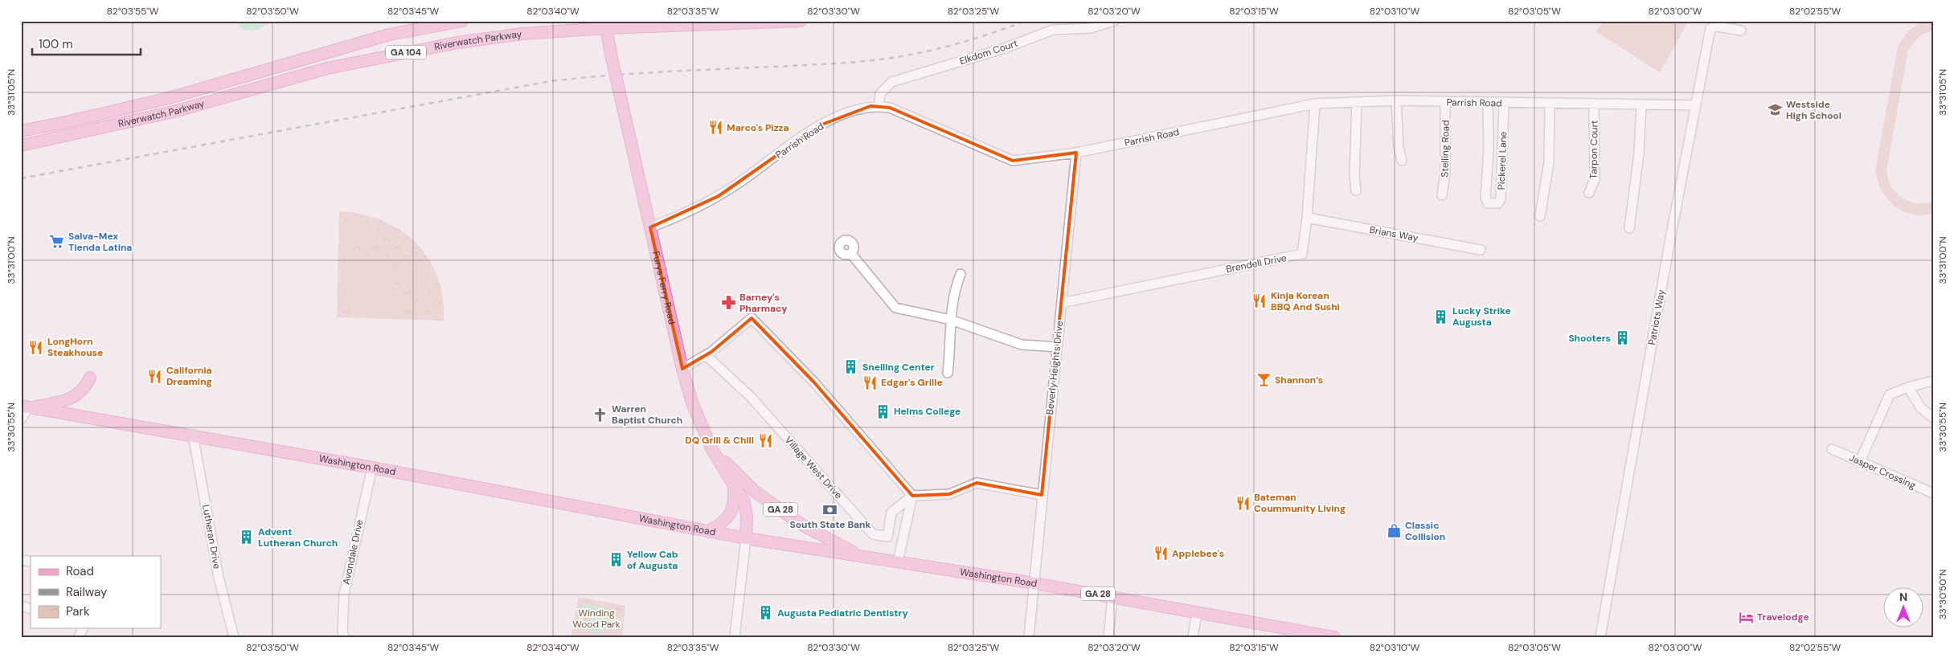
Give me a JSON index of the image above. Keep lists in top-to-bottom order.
{
  "streets": {
    "main road": [
      "Riverwatch Parkway",
      "GA 104",
      "Furys Ferry Road",
      "Washington Road",
      "GA 28"
    ],
    "street": [
      "Elkdom Court",
      "Parrish Road",
      "Stelling Road",
      "Tarpon Court",
      "Pickerel Lane",
      "Brians Way",
      "Brendell Drive",
      "Patriots Way",
      "Beverly Heights Drive",
      "Village West Drive",
      "Jasper Crossing",
      "Lutheran Drive",
      "Avondale Drive"
    ]
  },
  "crossings": [
    ["Riverwatch Parkway", "Furys Ferry Road"],
    ["Elkdom Court", "Parrish Road"],
    ["Parrish Road", "Stelling Road"],
    ["Parrish Road", "Tarpon Court"],
    ["Parrish Road", "Pickerel Lane"],
    ["Parrish Road", "Brendell Drive"],
    ["Parrish Road", "Furys Ferry Road"],
    ["Parrish Road", "Patriots Way"],
    ["Parrish Road", "Beverly Heights Drive"],
    ["Brians Way", "Brendell Drive"],
    ["Brendell Drive", "Beverly Heights Drive"],
    ["Furys Ferry Road", "Washington Road"],
    ["Furys Ferry Road", "GA 28"],
    ["Beverly Heights Drive", "Washington Road"],
    ["Washington Road", "GA 28"],
    ["Washington Road", "Lutheran Drive"],
    ["Washington Road", "Avondale Drive"]
  ],
  "parks": ["Winding Wood Park"],
  "places": {
    "school or university": ["Westside High School"],
    "restaurant": [
      "Marco's Pizza",
      "Kinja Korean BBQ And Sushi",
      "LongHorn Steakhouse",
      "California Dreaming",
      "Edgar's Grille",
      "DQ Grill & Chill",
      "Bateman Coummunity Living",
      "Applebee's"
    ],
    "supermarket": ["Salva-Mex Tienda Latina"],
    "pharmacy": ["Barney's Pharmacy"],
    "building": [
      "Lucky Strike Augusta",
      "Shooters",
      "Snelling Center",
      "Helms College",
      "Advent Lutheran Church",
      "Yellow Cab of Augusta",
      "Augusta Pediatric Dentistry"
    ],
    "bar": ["Shannon’s"],
    "church": ["Warren Baptist Church"],
    "bank": ["South State Bank"],
    "shop": ["Classic Collision"],
    "hotel": ["Travelodge"]
  },
  "legend": ["Road", "Railway", "Park"],
  "scale_bar": "100 m",
  "north": "top",
  "coordinates": [
    "82°03'55\"W",
    "82°03'50\"W",
    "82°03'45\"W",
    "82°03'40\"W",
    "82°03'35\"W",
    "82°03'30\"W",
    "82°03'25\"W",
    "82°03'20\"W",
    "82°03'15\"W",
    "82°03'10\"W",
    "82°03'05\"W",
    "82°03'00\"W",
    "82°02'55\"W",
    "33°31'05\"N",
    "33°31'00\"N",
    "33°30'55\"N",
    "33°30'50\"N"
  ]
}
